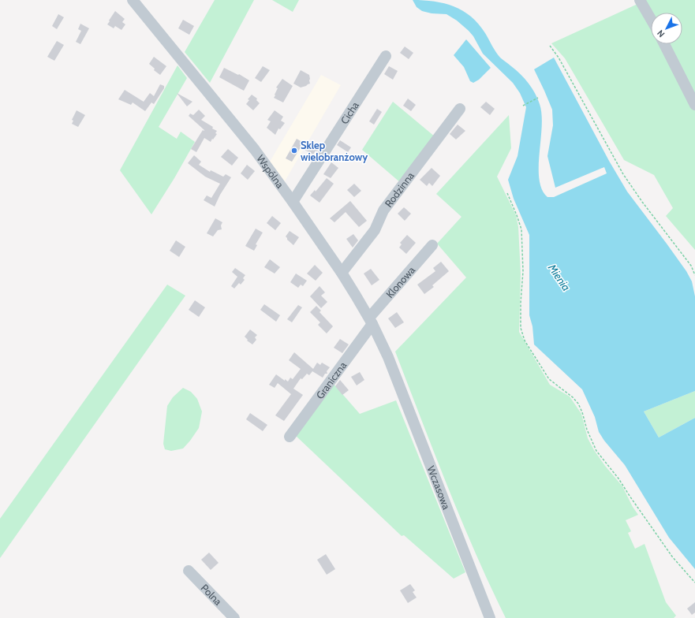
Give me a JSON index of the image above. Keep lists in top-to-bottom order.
{
  "streets": {
    "street": [
      "Cicha",
      "Wspólna",
      "Rodzinna",
      "Klonowa",
      "Graniczna",
      "Wczasowa",
      "Polna"
    ]
  },
  "crossings": [
    ["Cicha", "Wspólna"],
    ["Wspólna", "Rodzinna"],
    ["Wspólna", "Klonowa"],
    ["Wspólna", "Graniczna"],
    ["Wspólna", "Wczasowa"],
    ["Klonowa", "Graniczna"]
  ],
  "water": ["Mienia"],
  "places": ["Sklep wielobranżowy"],
  "north": "bottom left"
}
